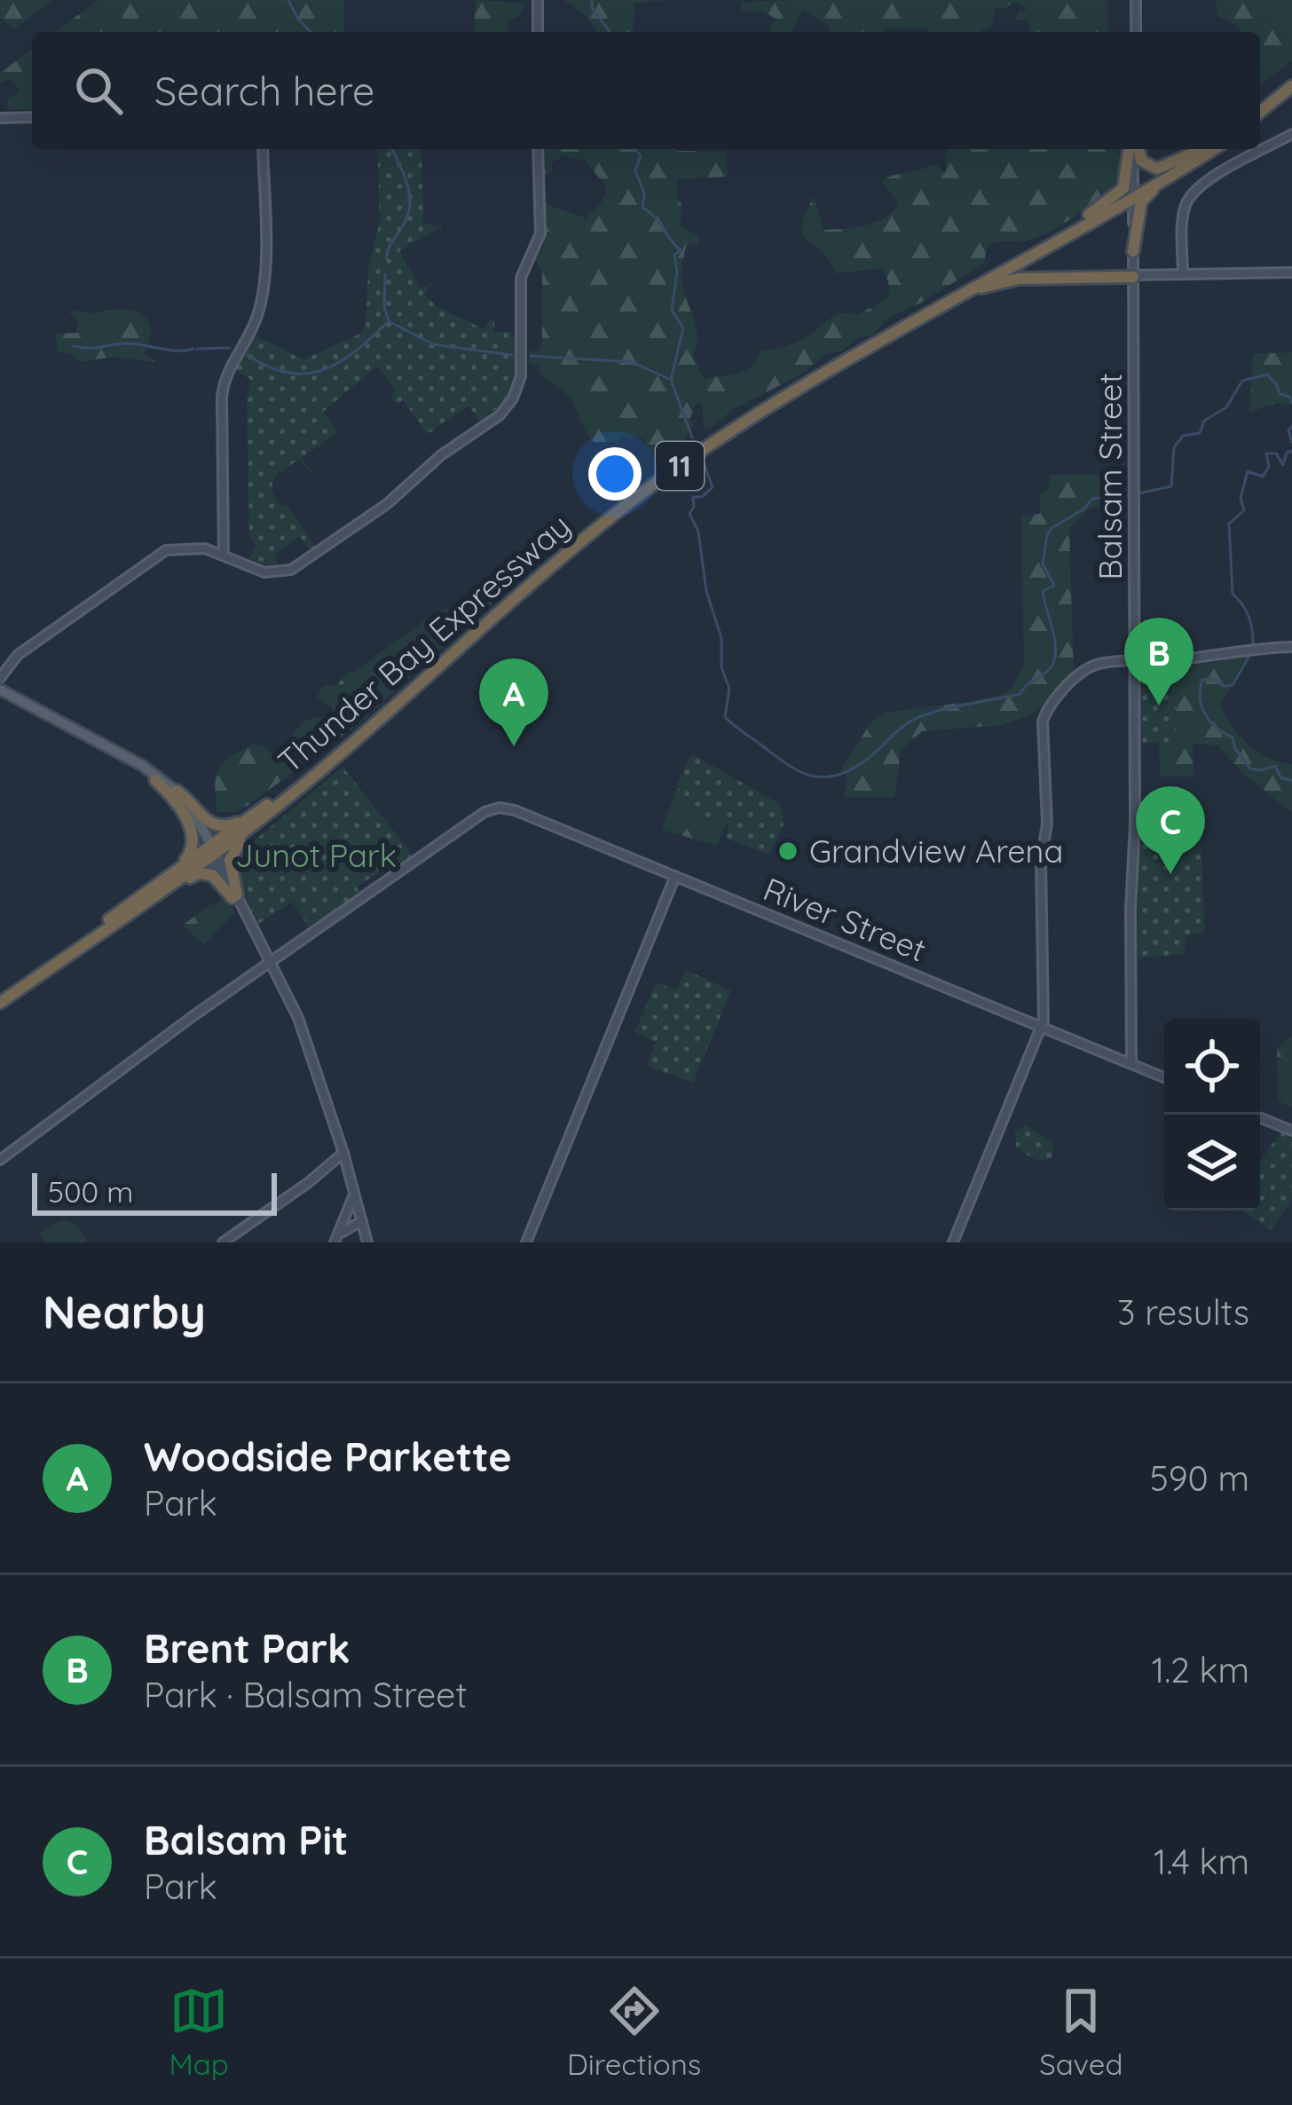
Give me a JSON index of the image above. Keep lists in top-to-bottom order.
{
  "streets": {
    "highway": ["11", "Thunder Bay Expressway"],
    "main road": ["Balsam Street", "River Street"]
  },
  "crossings": [
    ["Balsam Street", "Thunder Bay Expressway"],
    ["Balsam Street", "River Street"]
  ],
  "parks": ["Junot Park"],
  "places": ["Grandview Arena"],
  "scale_bar": "500 m",
  "page": {
    "search": "Search here",
    "pins": ["B", "A", "C"],
    "scale": "500 m",
    "heading": ["Nearby", "3 results"],
    "list": [
      {
        "mark": "A",
        "name": "Woodside Parkette",
        "note": "Park",
        "value": "590 m"
      },
      {
        "mark": "B",
        "name": "Brent Park",
        "note": "Park · Balsam Street",
        "value": "1.2 km"
      },
      {
        "mark": "C",
        "name": "Balsam Pit",
        "note": "Park",
        "value": "1.4 km"
      }
    ],
    "nav": ["Map", "Directions", "Saved"]
  }
}
